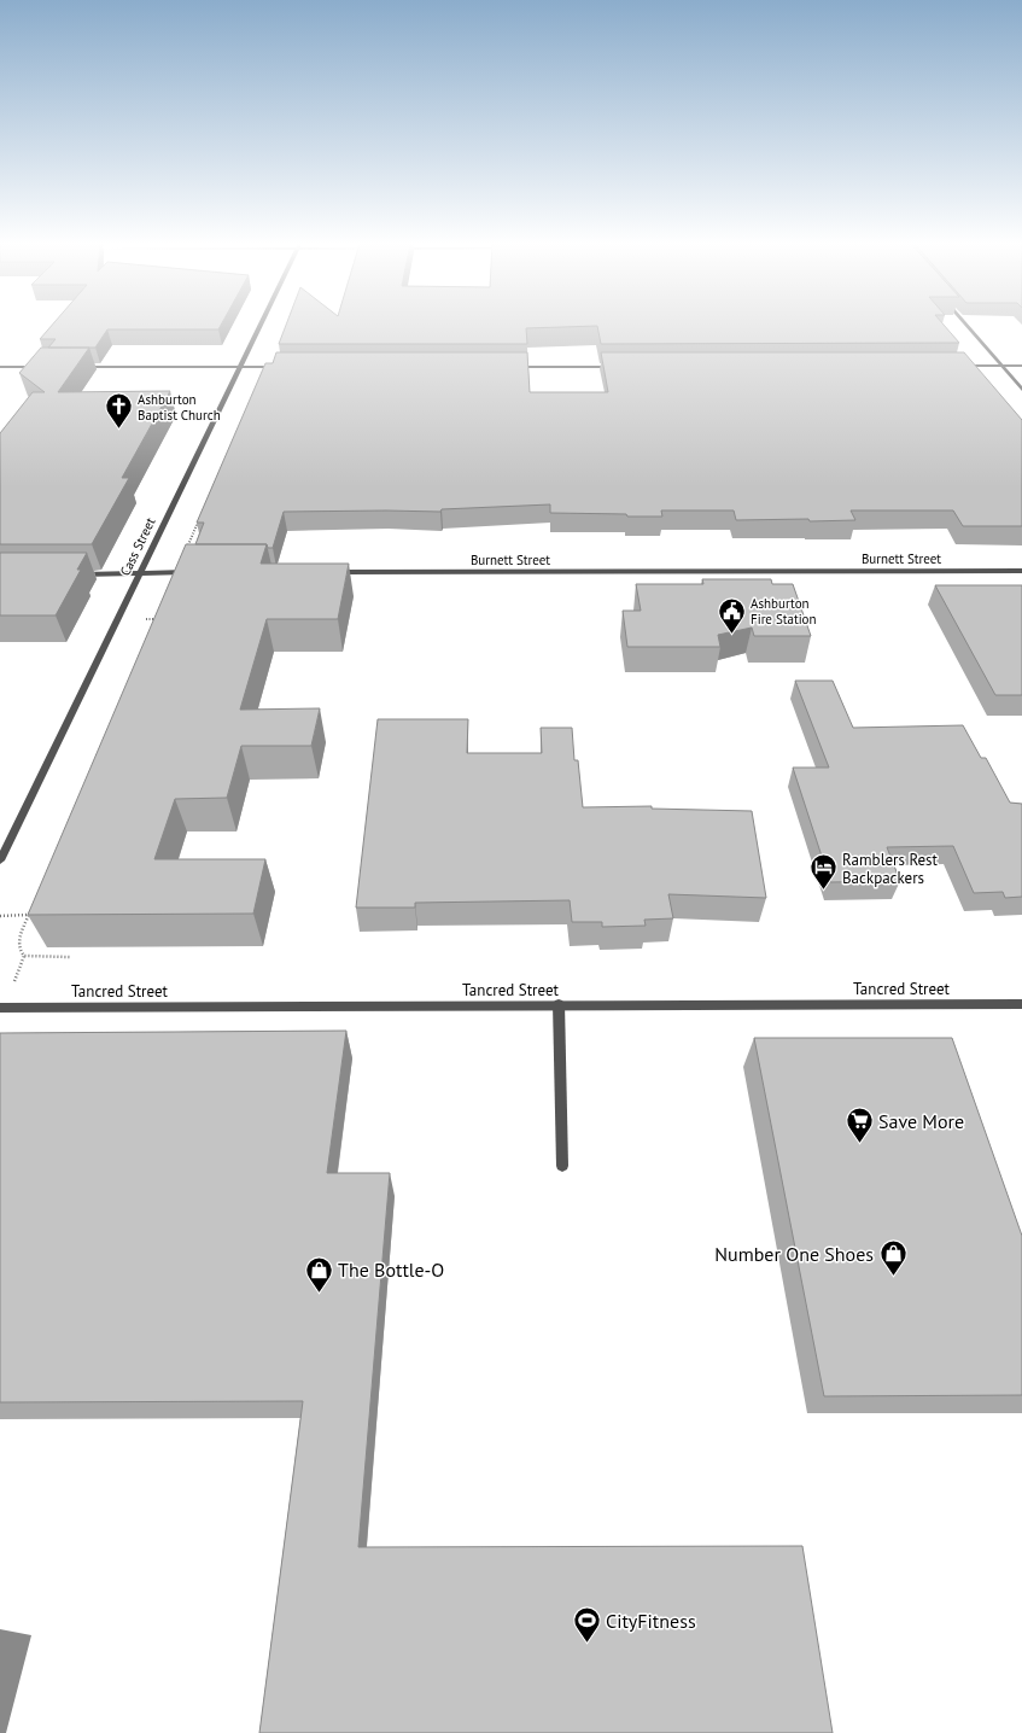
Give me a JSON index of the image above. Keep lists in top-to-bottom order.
{
  "streets": {
    "street": ["Cass Street", "Burnett Street", "Tancred Street"]
  },
  "places": {
    "church": ["Ashburton Baptist Church"],
    "public building": ["Ashburton Fire Station"],
    "hotel": ["Ramblers Rest Backpackers"],
    "supermarket": ["Save More"],
    "shop": ["Number One Shoes", "The Bottle-O"],
    "sports": ["CityFitness"]
  }
}
